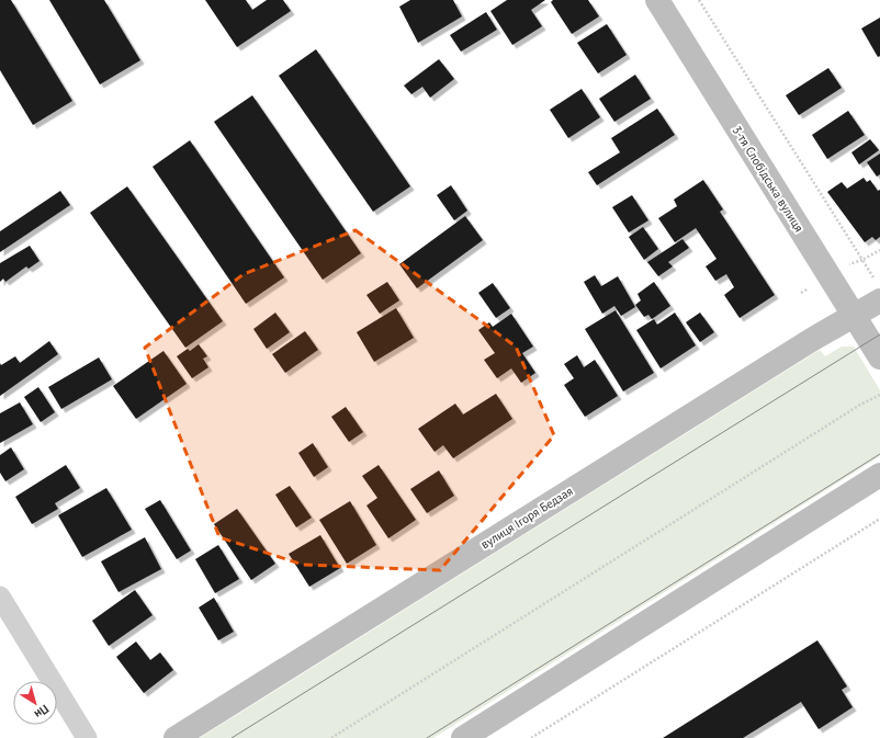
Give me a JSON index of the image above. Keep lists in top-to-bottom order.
{
  "streets": {
    "street": ["3-тя Слобідська вулиця", "вулиця Ігоря Бедзая"]
  },
  "crossings": [
    ["3-тя Слобідська вулиця", "вулиця Ігоря Бедзая"]
  ],
  "north": "bottom right"
}
